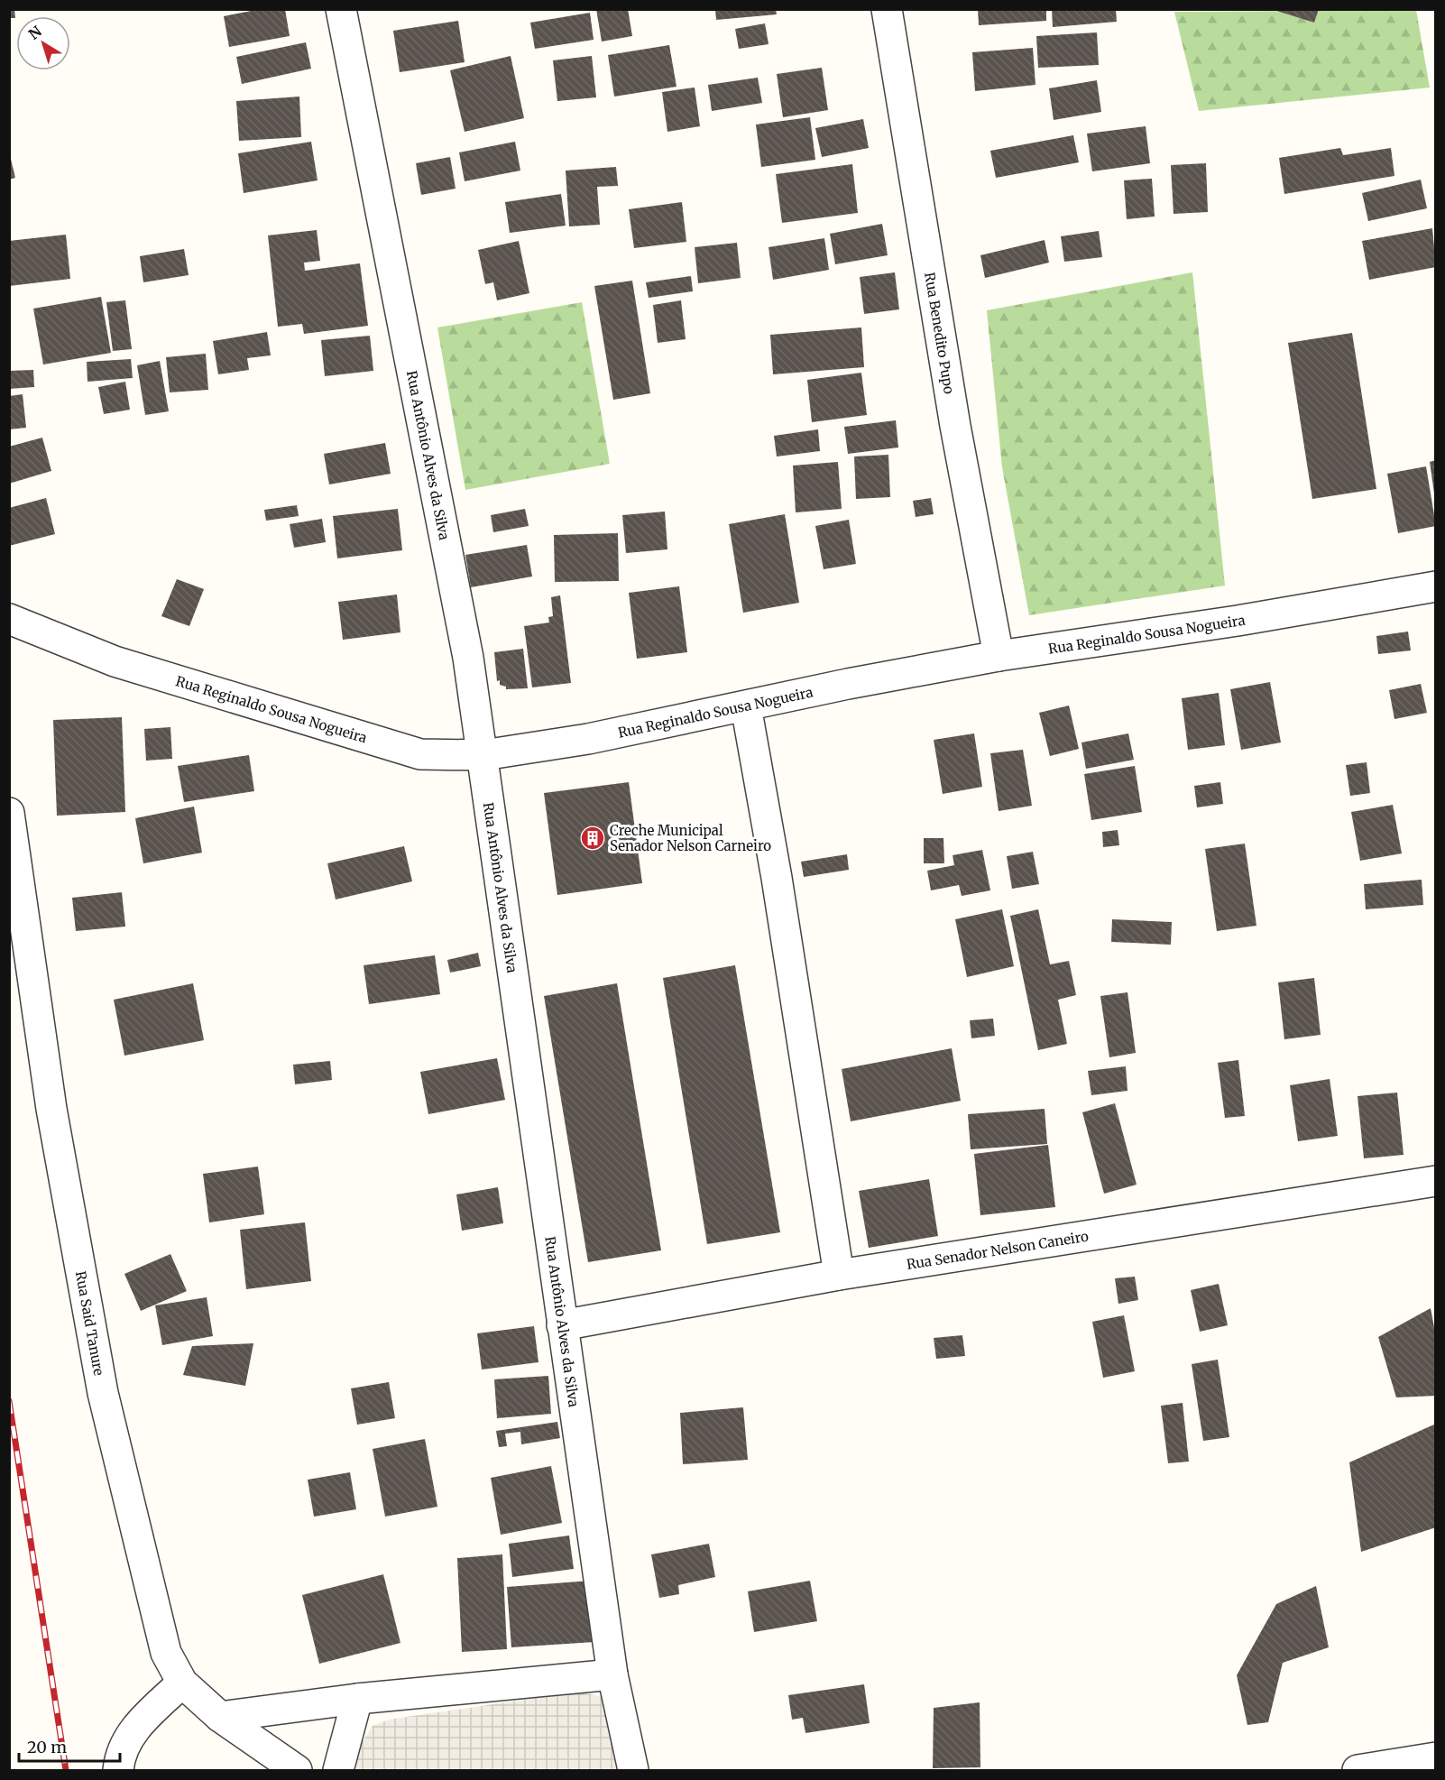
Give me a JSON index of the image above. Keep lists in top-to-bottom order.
{
  "streets": {
    "street": [
      "Rua Benedito Pupo",
      "Rua Antônio Alves da Silva",
      "Rua Reginaldo Sousa Nogueira",
      "Rua Senador Nelson Caneiro",
      "Rua Said Tanure"
    ]
  },
  "crossings": [
    ["Rua Benedito Pupo", "Rua Reginaldo Sousa Nogueira"],
    ["Rua Antônio Alves da Silva", "Rua Reginaldo Sousa Nogueira"],
    ["Rua Antônio Alves da Silva", "Rua Senador Nelson Caneiro"]
  ],
  "places": {
    "building": ["Creche Municipal Senador Nelson Carneiro"]
  },
  "scale_bar": "20 m",
  "north": "top left"
}
